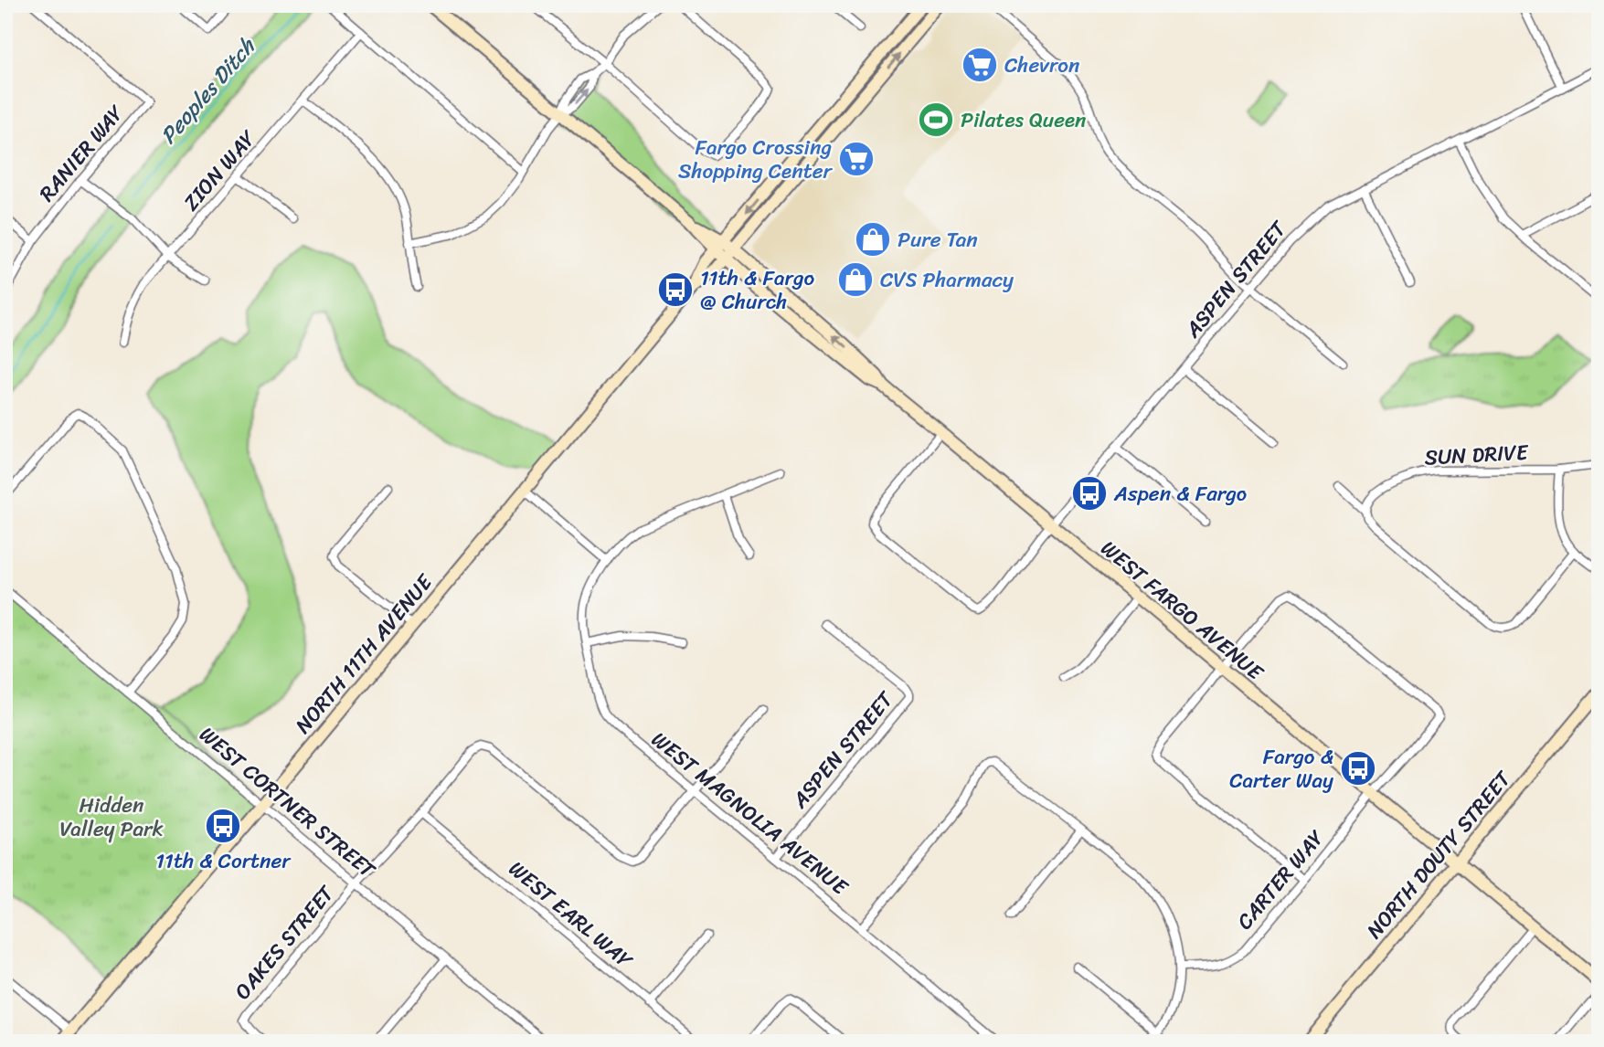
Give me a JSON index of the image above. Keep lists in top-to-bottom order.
{
  "streets": {
    "main road": ["WEST FARGO AVENUE", "NORTH 11TH AVENUE", "NORTH DOUTY STREET"],
    "street": [
      "RANIER WAY",
      "ZION WAY",
      "ASPEN STREET",
      "SUN DRIVE",
      "WEST CORTNER STREET",
      "WEST MAGNOLIA AVENUE",
      "CARTER WAY",
      "WEST EARL WAY",
      "OAKES STREET"
    ]
  },
  "crossings": [
    ["ASPEN STREET", "WEST FARGO AVENUE"],
    ["ASPEN STREET", "WEST MAGNOLIA AVENUE"],
    ["WEST FARGO AVENUE", "NORTH 11TH AVENUE"],
    ["WEST FARGO AVENUE", "NORTH DOUTY STREET"],
    ["WEST FARGO AVENUE", "CARTER WAY"],
    ["NORTH 11TH AVENUE", "WEST CORTNER STREET"],
    ["WEST CORTNER STREET", "OAKES STREET"],
    ["WEST MAGNOLIA AVENUE", "OAKES STREET"],
    ["WEST EARL WAY", "OAKES STREET"]
  ],
  "water": ["Peoples Ditch"],
  "parks": ["Hidden Valley Park"],
  "places": {
    "supermarket": ["Chevron", "Fargo Crossing Shopping Center"],
    "sports": ["Pilates Queen"],
    "shop": ["Pure Tan", "CVS Pharmacy"],
    "bus stop": [
      "11th & Fargo @ Church",
      "Aspen & Fargo",
      "Fargo & Carter Way",
      "11th & Cortner"
    ]
  }
}
